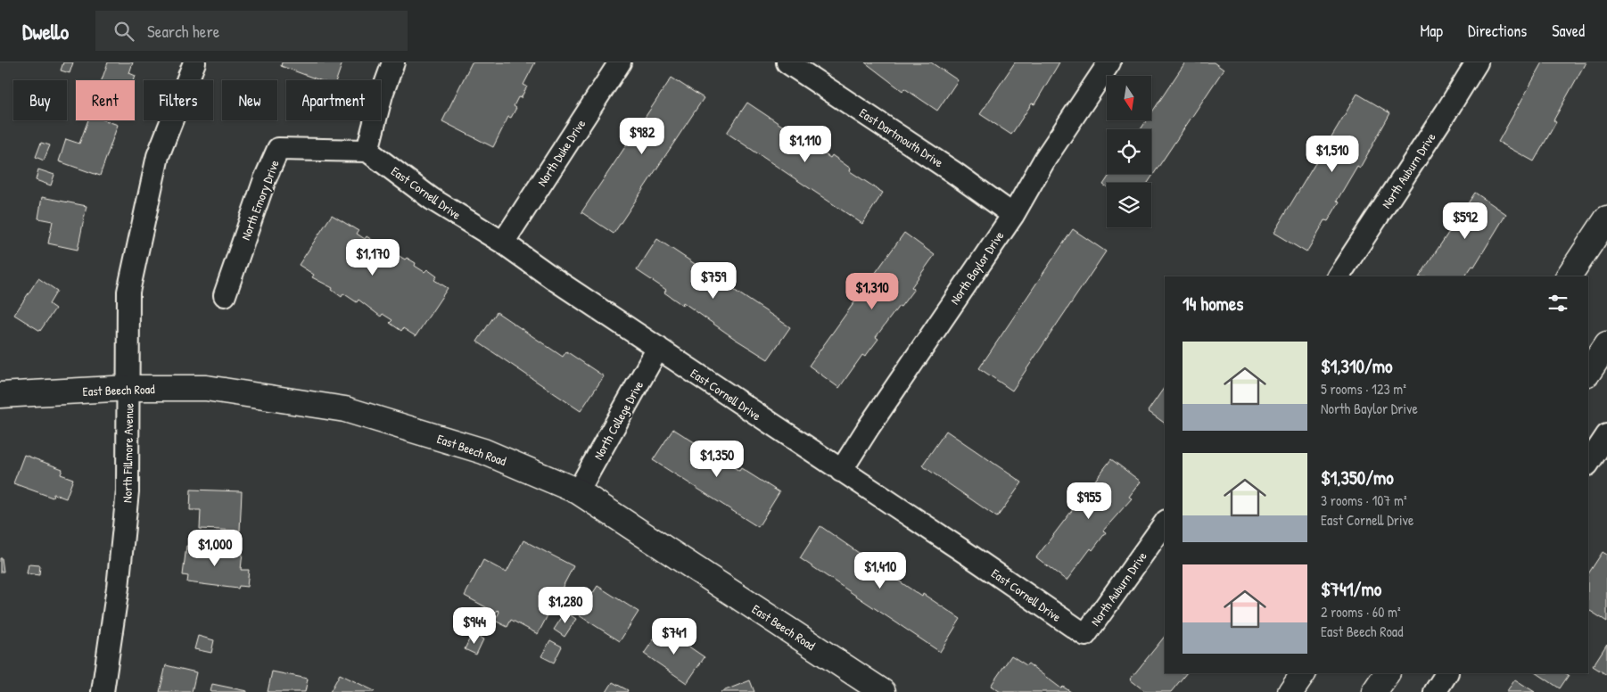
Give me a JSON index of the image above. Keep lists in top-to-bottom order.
{
  "streets": {
    "street": [
      "East Dartmouth Drive",
      "North Duke Drive",
      "North Auburn Drive",
      "East Cornell Drive",
      "North Emory Drive",
      "North Baylor Drive",
      "East Beech Road",
      "North College Drive",
      "North Fillmore Avenue"
    ]
  },
  "crossings": [
    ["East Dartmouth Drive", "North Baylor Drive"],
    ["North Duke Drive", "East Cornell Drive"],
    ["North Auburn Drive", "East Cornell Drive"],
    ["East Cornell Drive", "North Emory Drive"],
    ["East Cornell Drive", "North Baylor Drive"],
    ["East Cornell Drive", "North College Drive"],
    ["East Beech Road", "North College Drive"],
    ["East Beech Road", "North Fillmore Avenue"]
  ],
  "north": "bottom",
  "page": {
    "header": "Dwello",
    "search": "Search here",
    "nav": ["Map", "Directions", "Saved"],
    "chip": [
      "Buy",
      "Rent",
      "Filters",
      "New",
      "Apartment"
    ],
    "price": [
      "$982",
      "$1,110",
      "$1,510",
      "$592",
      "$1,170",
      "$759",
      "$1,310",
      "$1,350",
      "$955",
      "$1,000",
      "$1,410",
      "$1,280",
      "$944",
      "$741"
    ],
    "heading": "14 homes",
    "list": [
      {
        "name": "$1,310/mo",
        "note": "5 rooms · 123 m² · North Baylor Drive"
      },
      {
        "name": "$1,350/mo",
        "note": "3 rooms · 107 m² · East Cornell Drive"
      },
      {
        "name": "$741/mo",
        "note": "2 rooms · 60 m² · East Beech Road"
      }
    ]
  }
}
